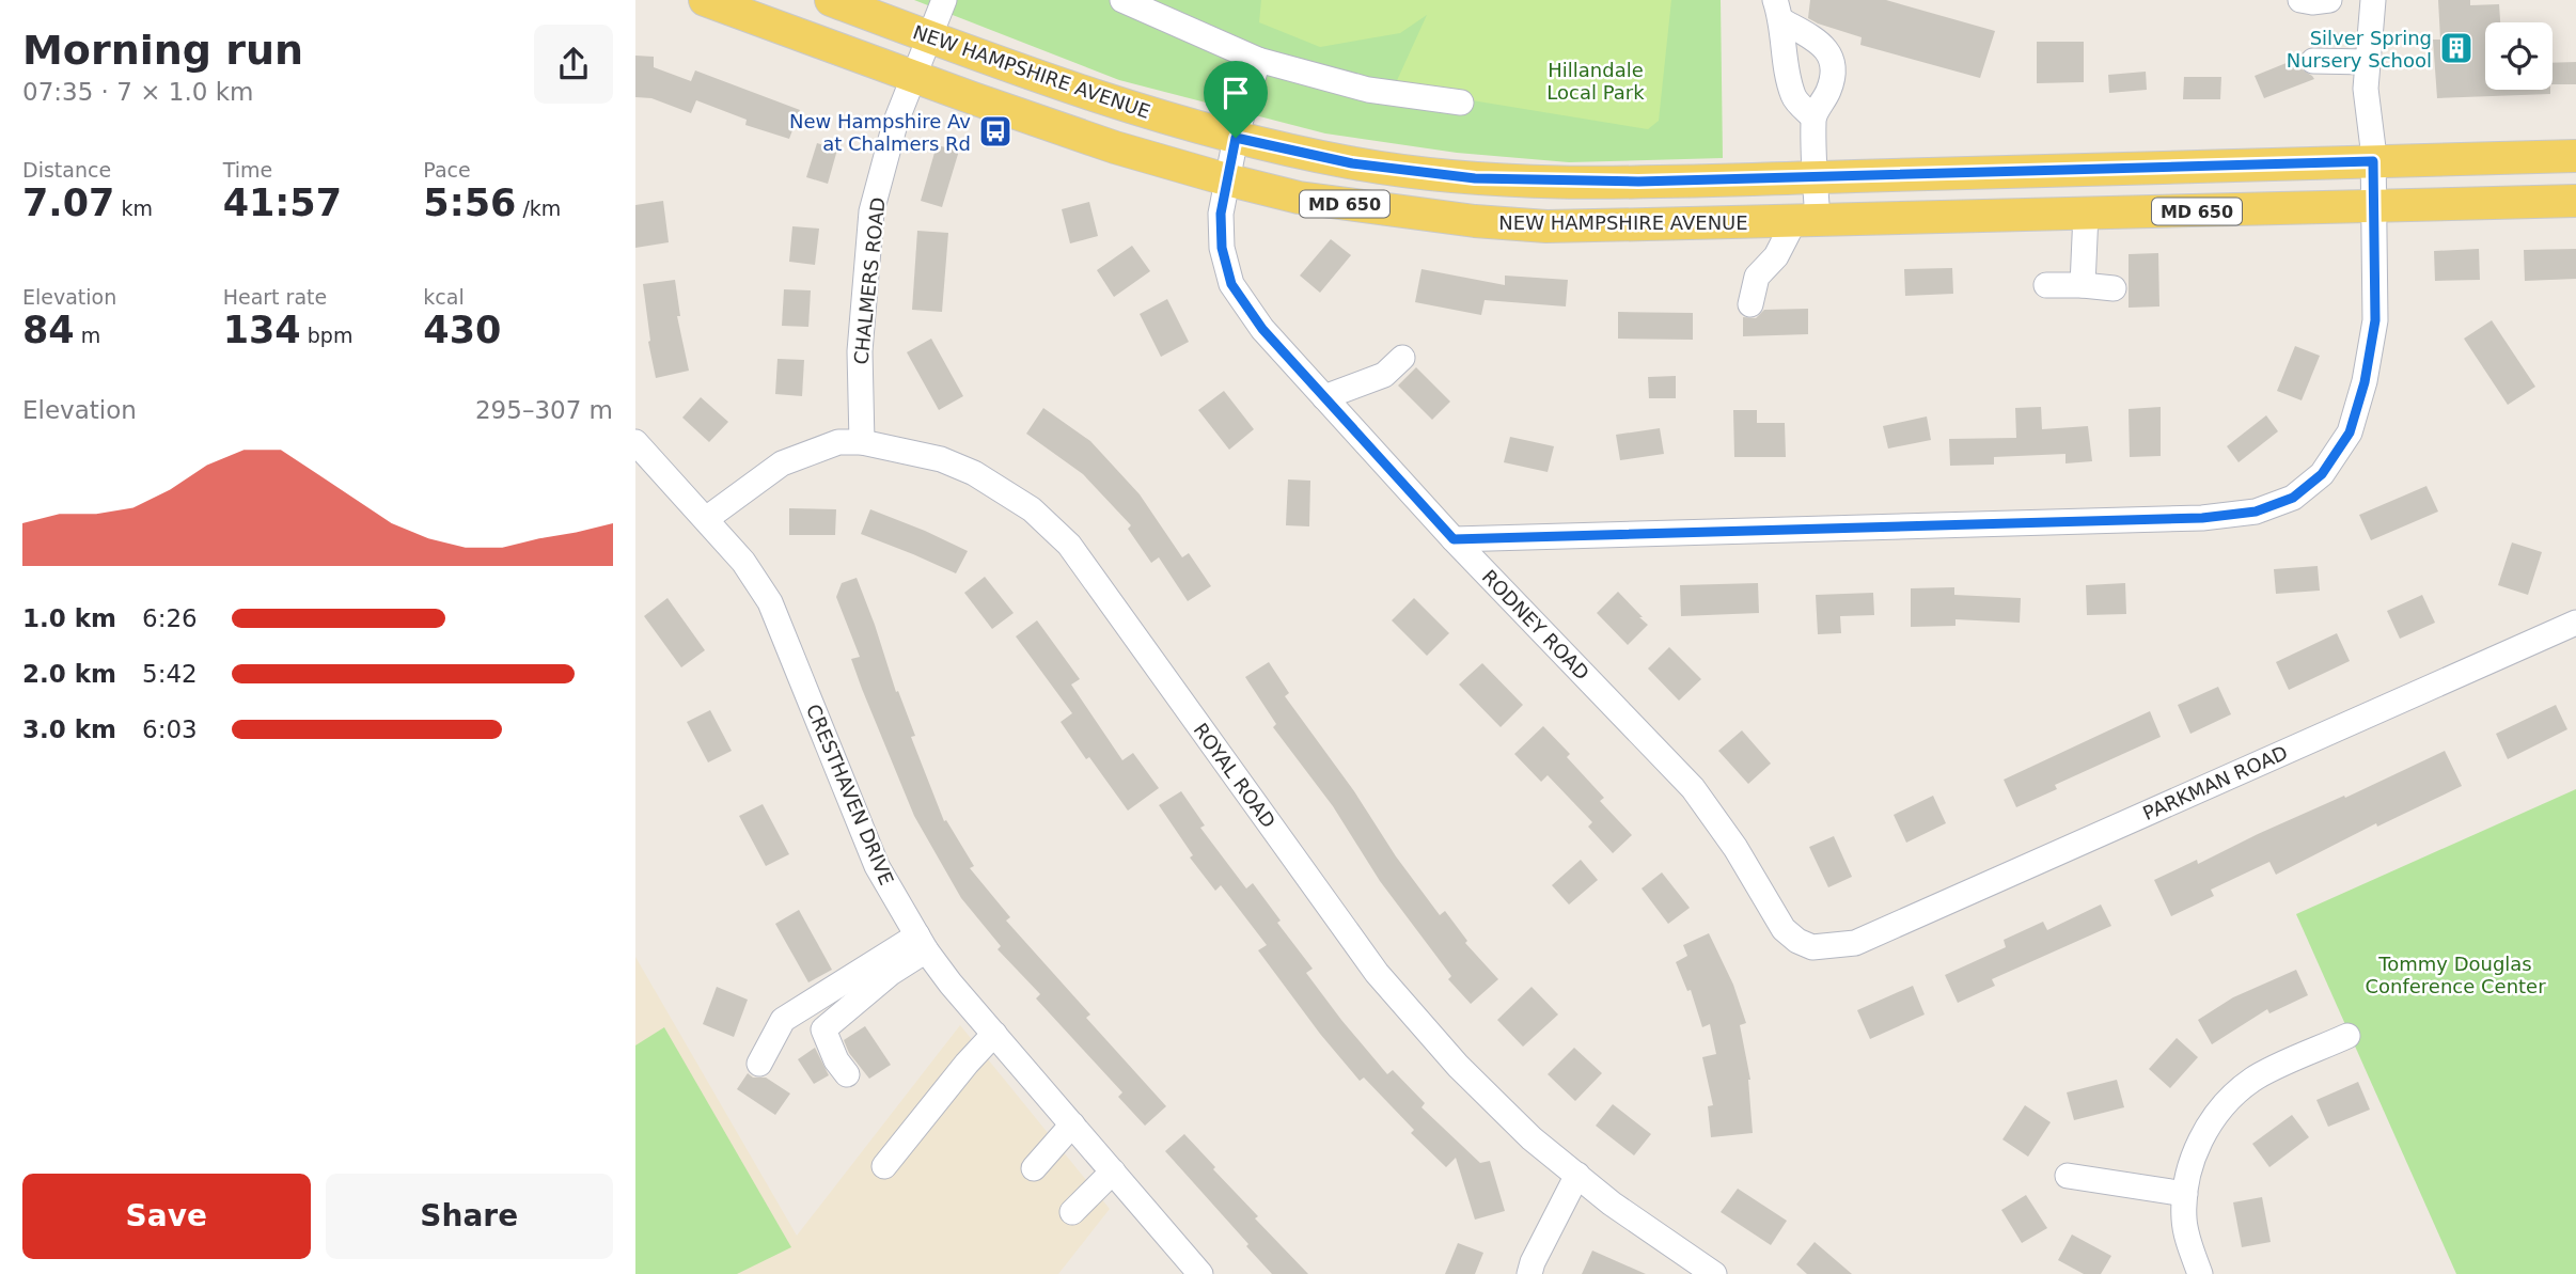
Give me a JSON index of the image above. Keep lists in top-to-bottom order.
{
  "streets": {
    "main road": ["NEW HAMPSHIRE AVENUE", "MD 650"],
    "street": [
      "CHALMERS ROAD",
      "RODNEY ROAD",
      "ROYAL ROAD",
      "PARKMAN ROAD",
      "CRESTHAVEN DRIVE"
    ]
  },
  "crossings": [
    ["NEW HAMPSHIRE AVENUE", "CHALMERS ROAD"],
    ["NEW HAMPSHIRE AVENUE", "RODNEY ROAD"],
    ["CHALMERS ROAD", "ROYAL ROAD"],
    ["RODNEY ROAD", "PARKMAN ROAD"],
    ["ROYAL ROAD", "CRESTHAVEN DRIVE"]
  ],
  "parks": ["Hillandale Local Park", "Tommy Douglas Conference Center"],
  "places": {
    "building": ["Silver Spring Nursery School"],
    "bus stop": ["New Hampshire Av at Chalmers Rd"]
  },
  "page": {
    "heading": ["Morning run", "07:35 · 7 × 1.0 km"],
    "stats": [
      ["Distance", "7.07 km"],
      ["Time", "41:57"],
      ["Pace", "5:56 /km"],
      ["Elevation", "84 m"],
      ["Heart rate", "134 bpm"],
      ["kcal", "430"]
    ],
    "chart": ["Elevation", "295–307 m"],
    "list": [
      {
        "name": "1.0 km",
        "note": "6:26"
      },
      {
        "name": "2.0 km",
        "note": "5:42"
      },
      {
        "name": "3.0 km",
        "note": "6:03"
      }
    ],
    "buttons": ["Save", "Share"]
  }
}
